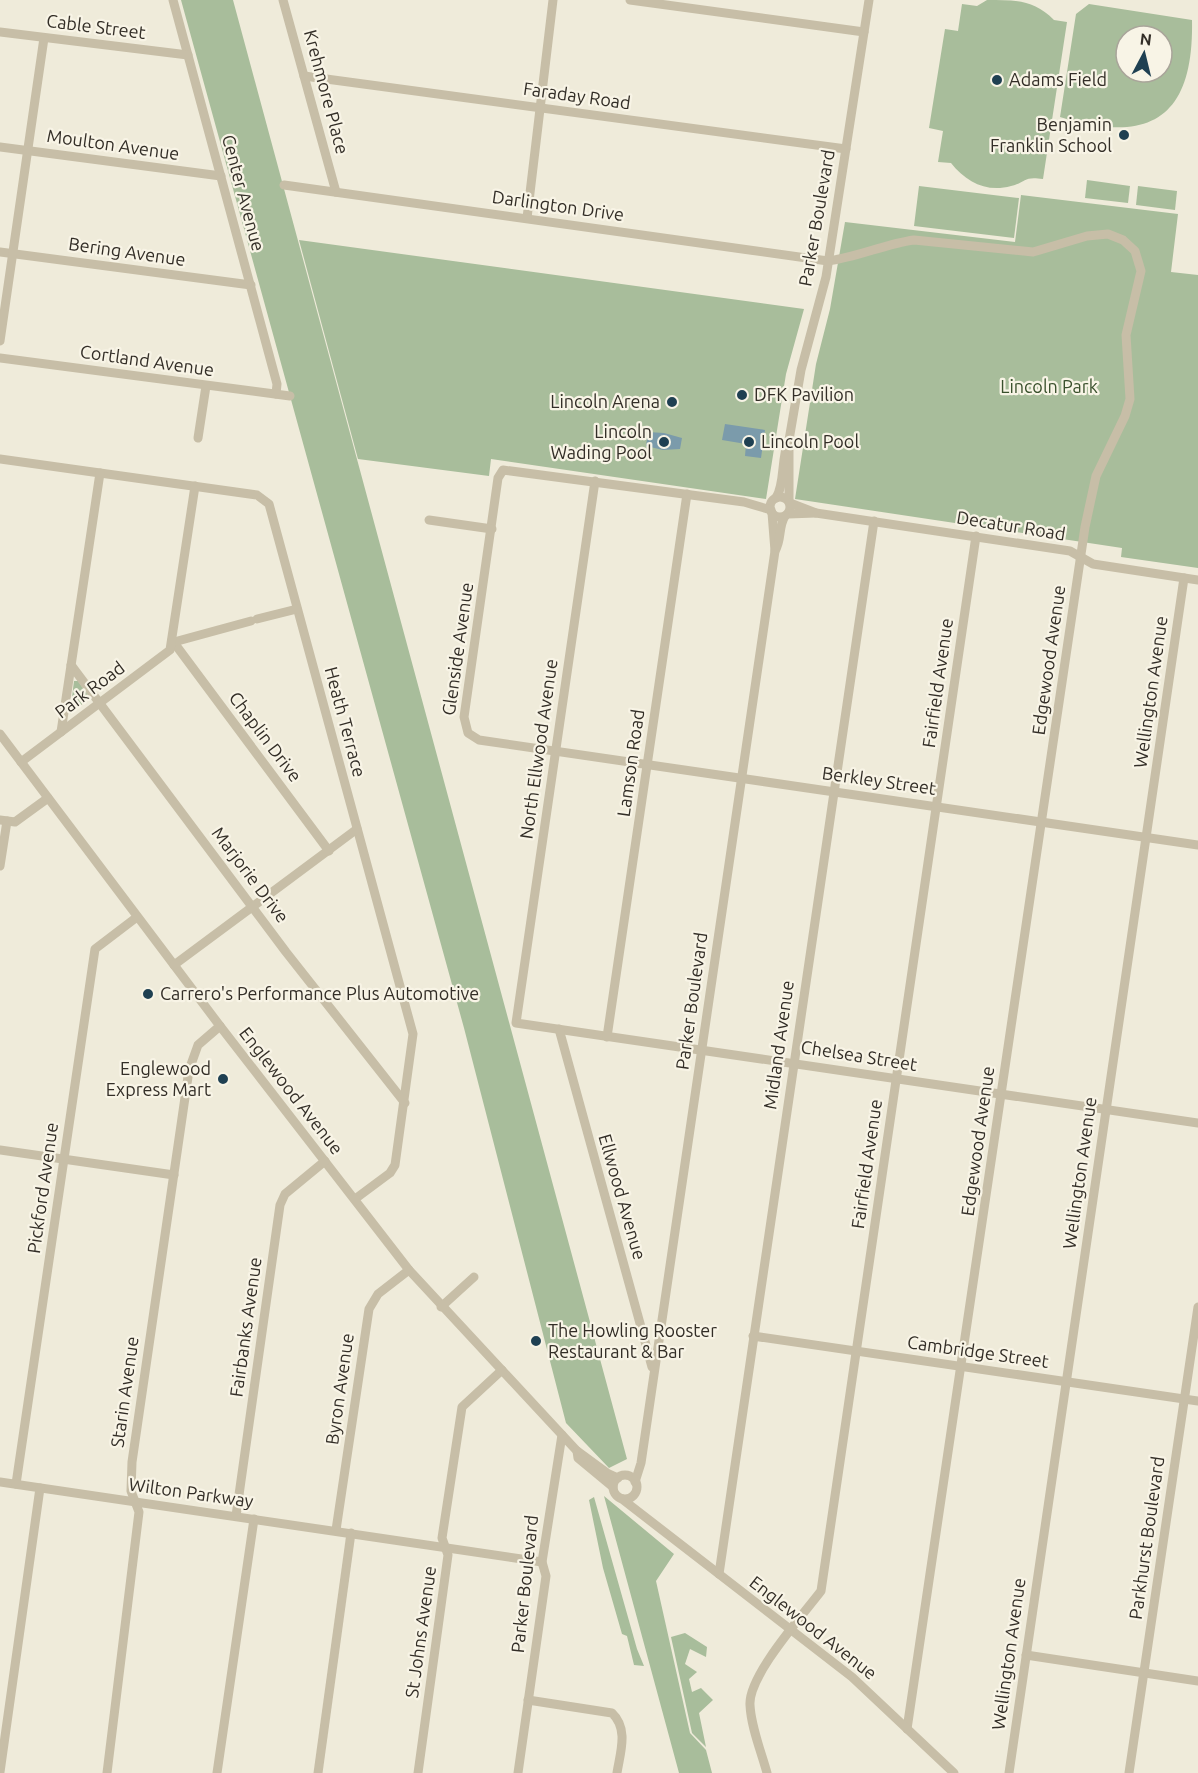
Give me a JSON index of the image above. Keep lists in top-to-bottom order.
{
  "streets": {
    "street": [
      "Cable Street",
      "Krehmore Place",
      "Faraday Road",
      "Moulton Avenue",
      "Center Avenue",
      "Darlington Drive",
      "Parker Boulevard",
      "Bering Avenue",
      "Cortland Avenue",
      "Decatur Road",
      "Glenside Avenue",
      "Edgewood Avenue",
      "Fairfield Avenue",
      "Park Road",
      "Wellington Avenue",
      "Heath Terrace",
      "Chaplin Drive",
      "North Ellwood Avenue",
      "Lamson Road",
      "Berkley Street",
      "Marjorie Drive",
      "Midland Avenue",
      "Chelsea Street",
      "Englewood Avenue",
      "Pickford Avenue",
      "Ellwood Avenue",
      "Fairbanks Avenue",
      "Cambridge Street",
      "Byron Avenue",
      "Starin Avenue",
      "Wilton Parkway",
      "Parkhurst Boulevard",
      "St Johns Avenue"
    ]
  },
  "crossings": [
    ["Cable Street", "Center Avenue"],
    ["Krehmore Place", "Faraday Road"],
    ["Krehmore Place", "Darlington Drive"],
    ["Faraday Road", "Parker Boulevard"],
    ["Moulton Avenue", "Center Avenue"],
    ["Center Avenue", "Bering Avenue"],
    ["Center Avenue", "Cortland Avenue"],
    ["Darlington Drive", "Parker Boulevard"],
    ["Darlington Drive", "Decatur Road"],
    ["Darlington Drive", "Edgewood Avenue"],
    ["Parker Boulevard", "Decatur Road"],
    ["Parker Boulevard", "Berkley Street"],
    ["Parker Boulevard", "Chelsea Street"],
    ["Parker Boulevard", "Englewood Avenue"],
    ["Parker Boulevard", "Ellwood Avenue"],
    ["Decatur Road", "Edgewood Avenue"],
    ["Decatur Road", "Fairfield Avenue"],
    ["Decatur Road", "Wellington Avenue"],
    ["Decatur Road", "Midland Avenue"],
    ["Glenside Avenue", "North Ellwood Avenue"],
    ["Glenside Avenue", "Berkley Street"],
    ["Edgewood Avenue", "Berkley Street"],
    ["Edgewood Avenue", "Chelsea Street"],
    ["Edgewood Avenue", "Englewood Avenue"],
    ["Edgewood Avenue", "Cambridge Street"],
    ["Fairfield Avenue", "Berkley Street"],
    ["Fairfield Avenue", "Chelsea Street"],
    ["Fairfield Avenue", "Englewood Avenue"],
    ["Fairfield Avenue", "Cambridge Street"],
    ["Park Road", "Chaplin Drive"],
    ["Park Road", "Marjorie Drive"],
    ["Park Road", "Englewood Avenue"],
    ["Wellington Avenue", "Berkley Street"],
    ["Wellington Avenue", "Chelsea Street"],
    ["Wellington Avenue", "Cambridge Street"],
    ["Heath Terrace", "Marjorie Drive"],
    ["Heath Terrace", "Englewood Avenue"],
    ["North Ellwood Avenue", "Berkley Street"],
    ["North Ellwood Avenue", "Chelsea Street"],
    ["Lamson Road", "Berkley Street"],
    ["Lamson Road", "Chelsea Street"],
    ["Berkley Street", "Midland Avenue"],
    ["Midland Avenue", "Chelsea Street"],
    ["Midland Avenue", "Englewood Avenue"],
    ["Midland Avenue", "Cambridge Street"],
    ["Chelsea Street", "Ellwood Avenue"],
    ["Englewood Avenue", "Pickford Avenue"],
    ["Englewood Avenue", "Fairbanks Avenue"],
    ["Englewood Avenue", "Byron Avenue"],
    ["Englewood Avenue", "Starin Avenue"],
    ["Englewood Avenue", "St Johns Avenue"],
    ["Pickford Avenue", "Wilton Parkway"],
    ["Fairbanks Avenue", "Wilton Parkway"],
    ["Cambridge Street", "Parkhurst Boulevard"],
    ["Byron Avenue", "Wilton Parkway"],
    ["Starin Avenue", "Wilton Parkway"]
  ],
  "parks": ["Lincoln Park"],
  "places": [
    "Adams Field",
    "Benjamin Franklin School",
    "DFK Pavilion",
    "Lincoln Arena",
    "Lincoln Wading Pool",
    "Lincoln Pool",
    "Carrero's Performance Plus Automotive",
    "Englewood Express Mart",
    "The Howling Rooster Restaurant & Bar"
  ],
  "north": "top"
}
